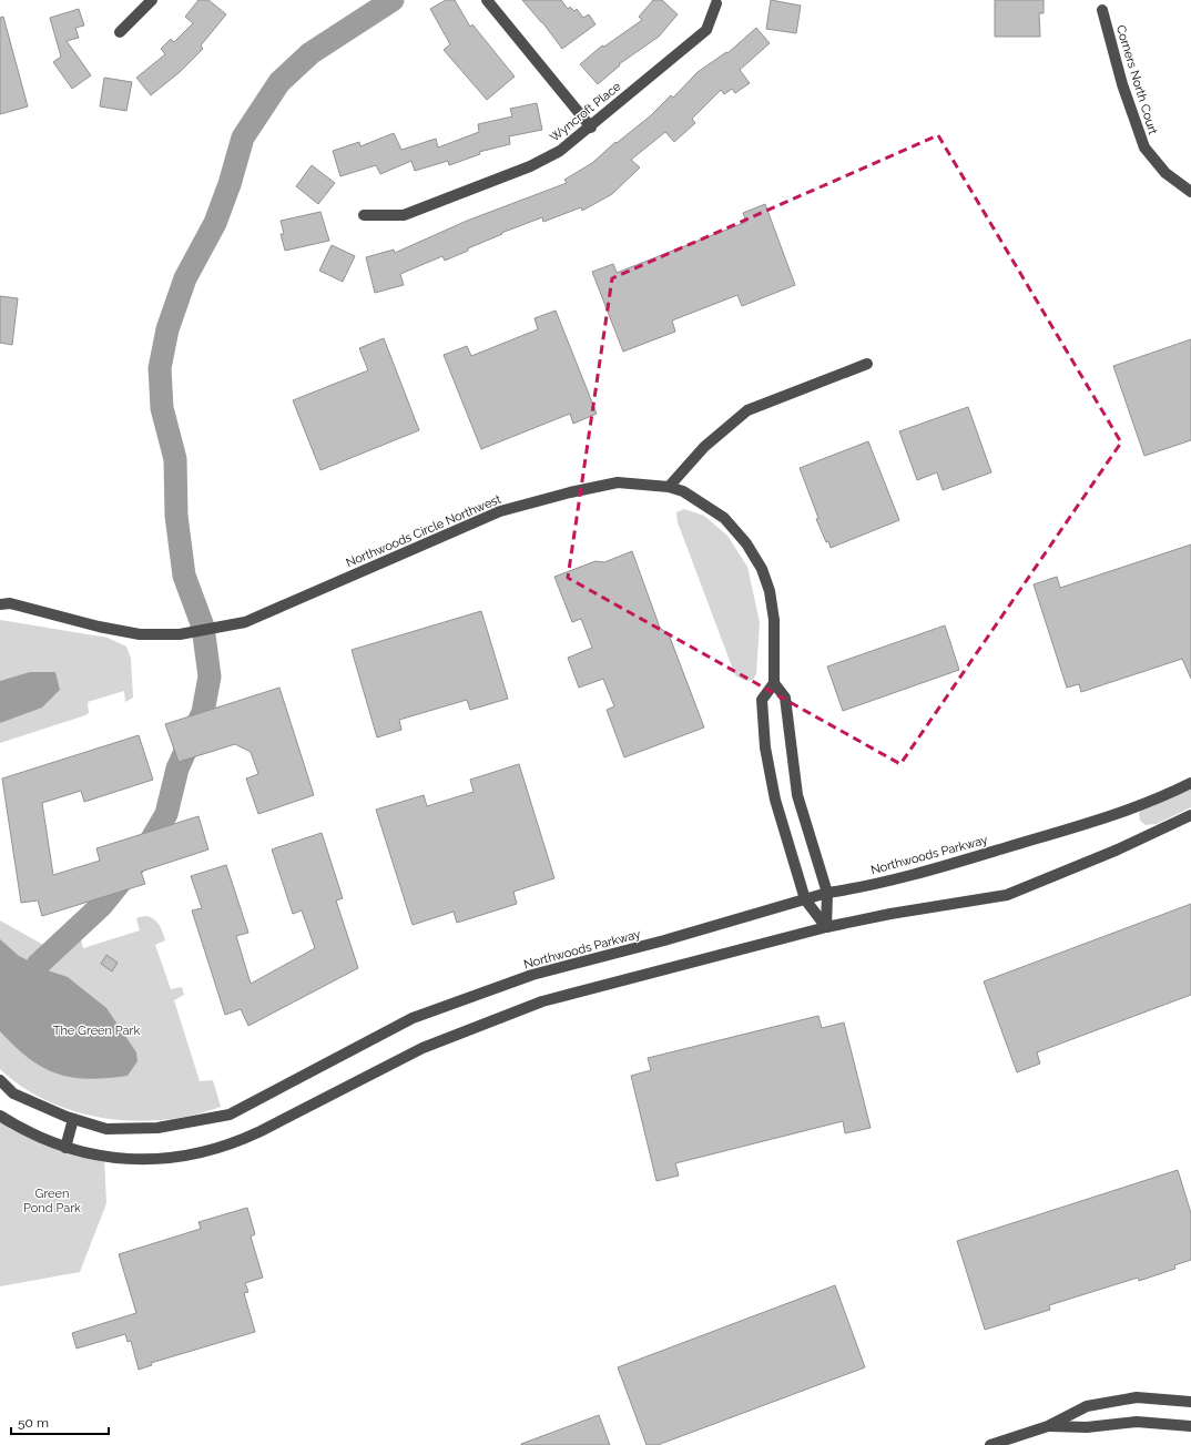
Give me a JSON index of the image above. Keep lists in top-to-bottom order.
{
  "streets": {
    "street": [
      "Corners North Court",
      "Wyncroft Place",
      "Northwoods Circle Northwest",
      "Northwoods Parkway"
    ]
  },
  "parks": ["The Green Park", "Green Pond Park"],
  "scale_bar": "50 m"
}
